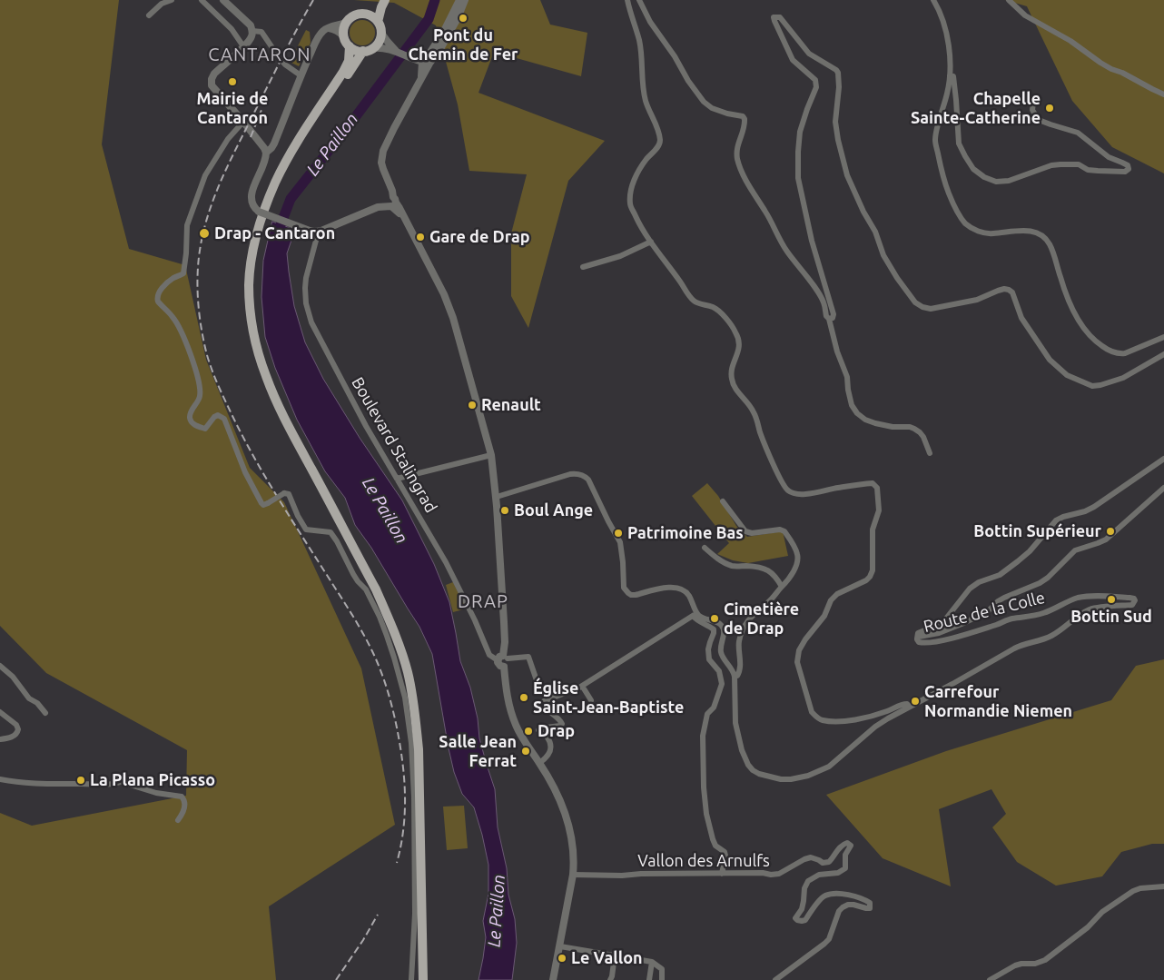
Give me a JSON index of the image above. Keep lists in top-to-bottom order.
{
  "streets": {
    "street": ["Boulevard Stalingrad", "Route de la Colle", "Vallon des Arnulfs"]
  },
  "districts": ["CANTARON", "DRAP"],
  "water": ["Le Paillon"],
  "places": [
    "Pont du Chemin de Fer",
    "Mairie de Cantaron",
    "Chapelle Sainte-Catherine",
    "Drap - Cantaron",
    "Gare de Drap",
    "Renault",
    "Boul Ange",
    "Bottin Supérieur",
    "Patrimoine Bas",
    "Bottin Sud",
    "Cimetière de Drap",
    "Église Saint-Jean-Baptiste",
    "Carrefour Normandie Niemen",
    "Drap",
    "Salle Jean Ferrat",
    "La Plana Picasso",
    "Le Vallon"
  ]
}
